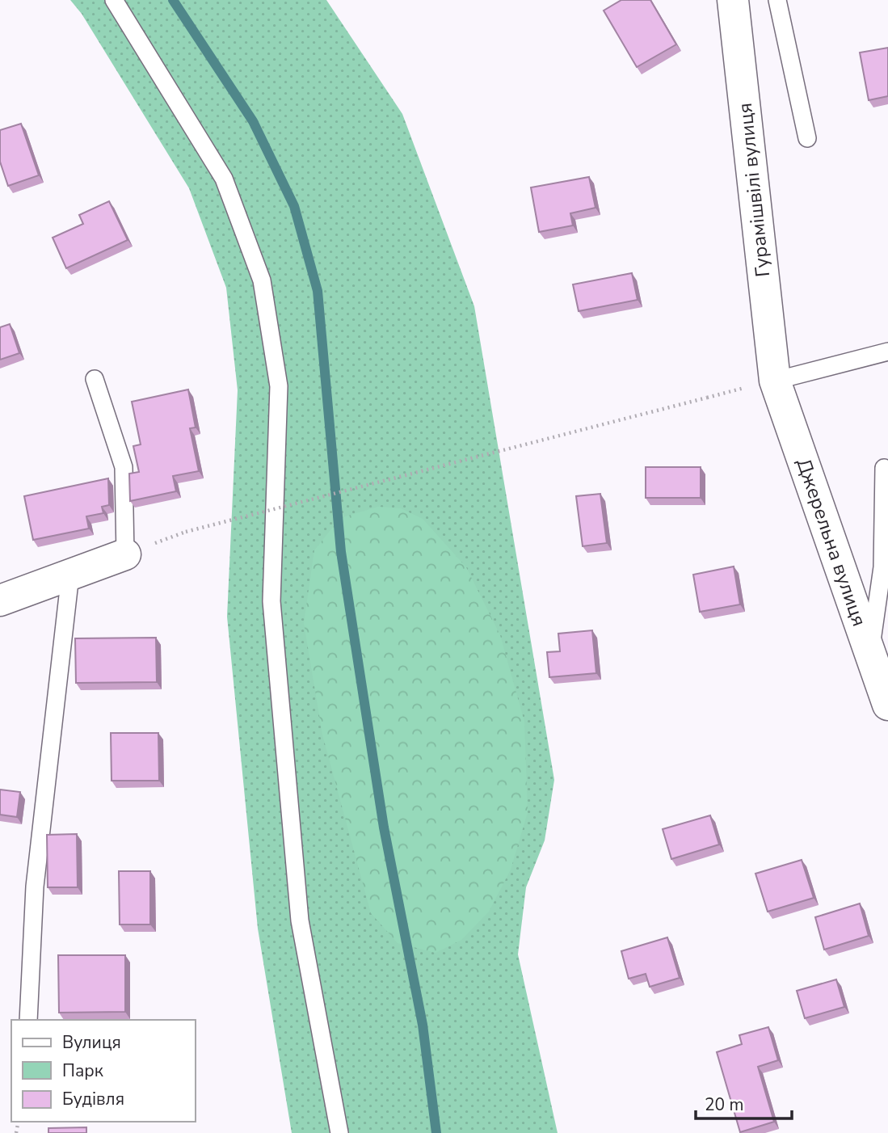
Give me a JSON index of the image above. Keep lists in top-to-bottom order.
{
  "streets": {
    "street": ["Гурамішвілі вулиця", "Джерельна вулиця"]
  },
  "crossings": [
    ["Гурамішвілі вулиця", "Джерельна вулиця"]
  ],
  "legend": ["Вулиця", "Парк", "Будівля"],
  "scale_bar": "20 m"
}
